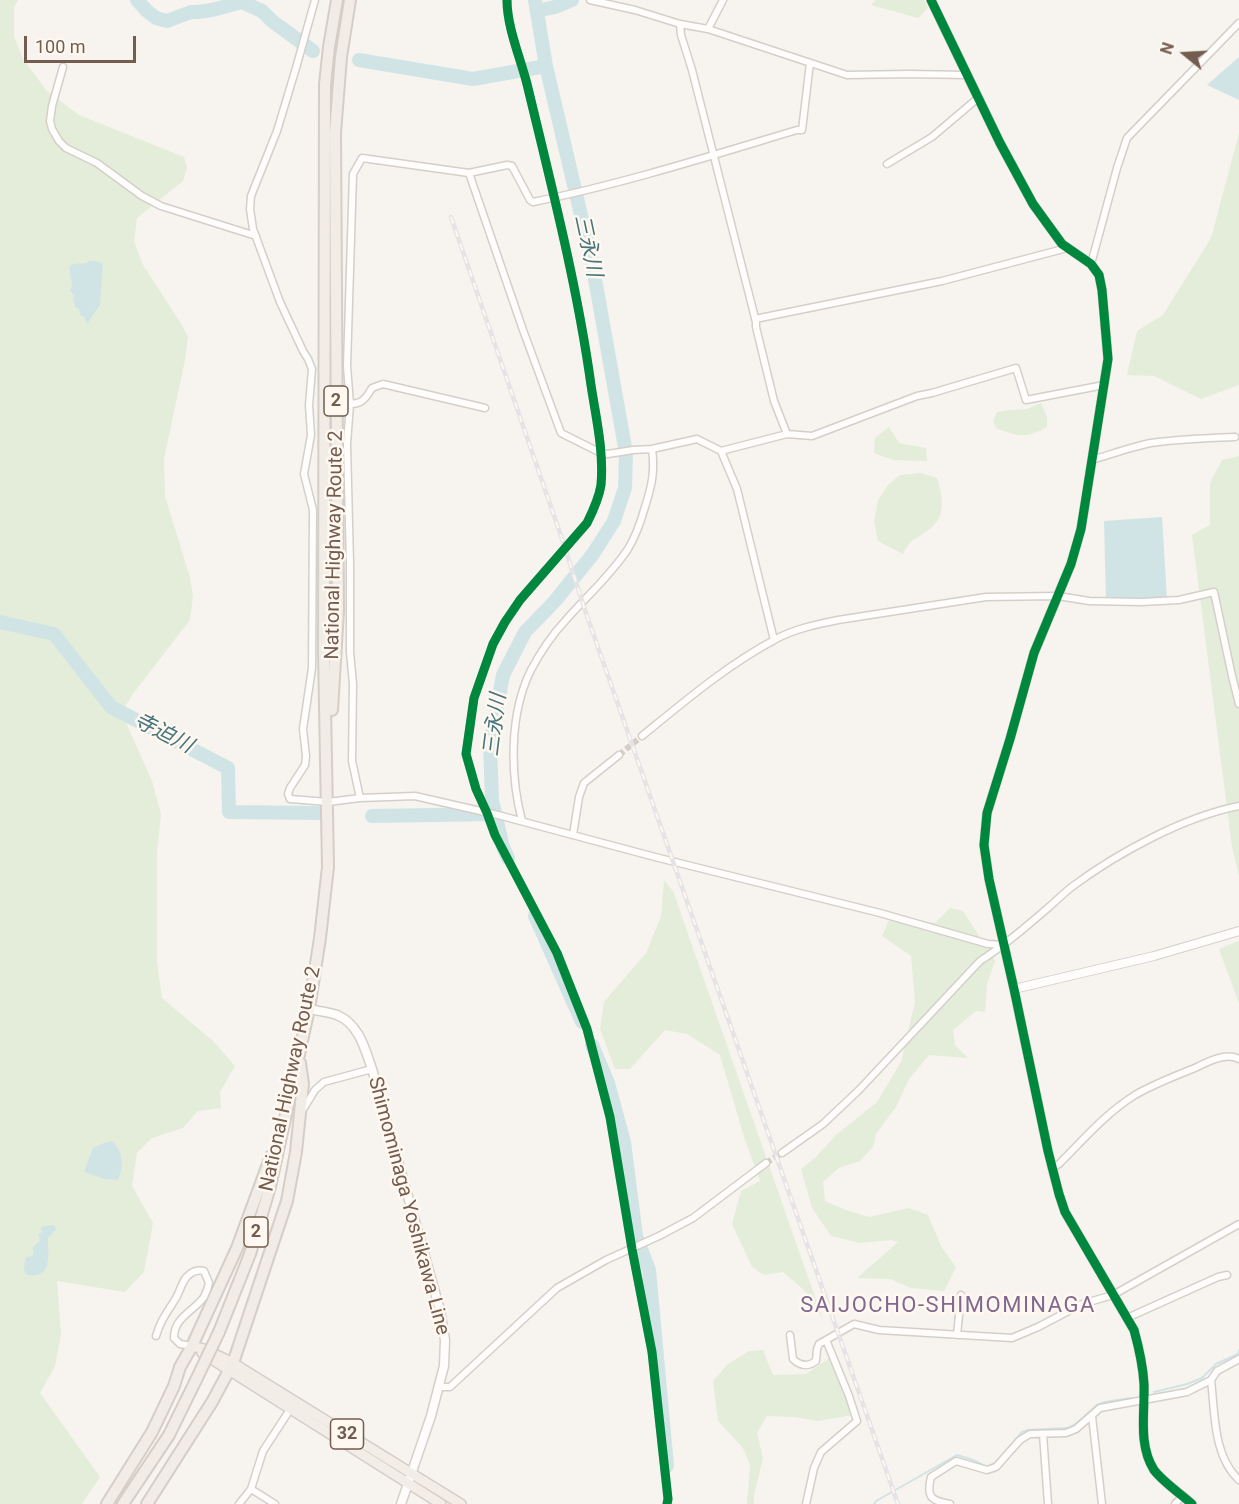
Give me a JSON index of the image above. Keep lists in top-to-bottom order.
{
  "streets": {
    "highway": ["2", "National Highway Route 2"],
    "main road": ["Shimominaga Yoshikawa Line", "32"]
  },
  "crossings": [
    ["National Highway Route 2", "Shimominaga Yoshikawa Line"],
    ["Shimominaga Yoshikawa Line", "32"]
  ],
  "districts": ["SAIJOCHO-SHIMOMINAGA"],
  "water": ["三永川", "寺迫川"],
  "scale_bar": "100 m",
  "north": "left"
}
